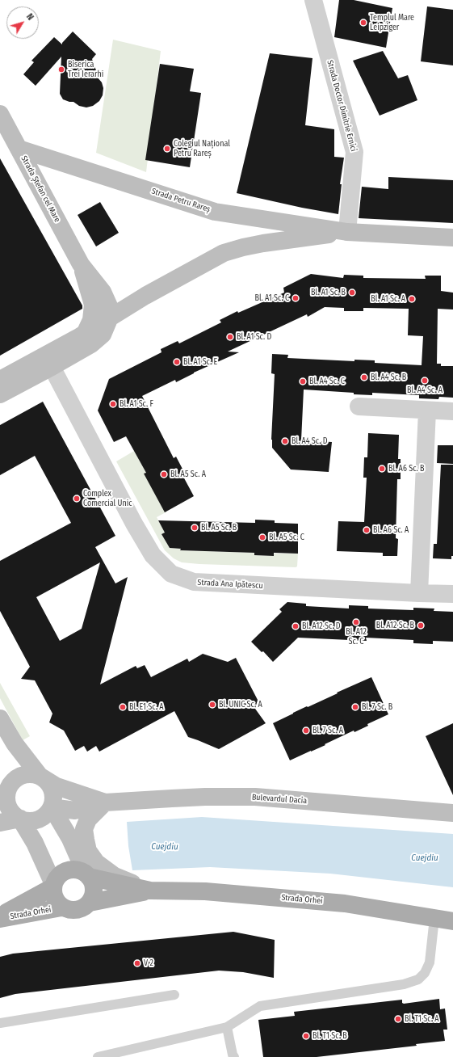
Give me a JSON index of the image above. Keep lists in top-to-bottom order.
{
  "streets": {
    "main road": [
      "Strada Ștefan cel Mare",
      "Strada Petru Rareș",
      "Bulevardul Dacia",
      "Strada Orhei"
    ],
    "street": ["Strada Doctor Dimitrie Ernici", "Strada Ana Ipătescu"]
  },
  "crossings": [
    ["Strada Doctor Dimitrie Ernici", "Strada Petru Rareș"],
    ["Strada Ștefan cel Mare", "Strada Petru Rareș"]
  ],
  "water": ["Cuejdiu"],
  "places": [
    "Templul Mare Leipziger",
    "Biserica Trei Ierarhi",
    "Colegiul Național Petru Rareș",
    "Bl. A1 Sc. B",
    "Bl. A1 Sc. C",
    "Bl. A1 Sc. A",
    "Bl. A1 Sc. D",
    "Bl. A1 Sc. E",
    "Bl. A4 Sc. B",
    "Bl. A4 Sc. A",
    "Bl. A4 Sc. C",
    "Bl. A1 Sc. F",
    "Bl. A4 Sc. D",
    "Bl. A6 Sc. B",
    "Bl. A5 Sc. A",
    "Complex Comercial Unic",
    "Bl. A5 Sc. B",
    "Bl. A6 Sc. A",
    "Bl. A5 Sc. C",
    "Bl. A12 Sc. C",
    "Bl. A12 Sc. B",
    "Bl. A12 Sc. D",
    "Bl. UNIC Sc. A",
    "Bl. E1 Sc. A",
    "Bl. 7 Sc. B",
    "Bl. 7 Sc. A",
    "V 2",
    "Bl. T1 Sc. A",
    "Bl. T1 Sc. B"
  ],
  "north": "top right"
}
